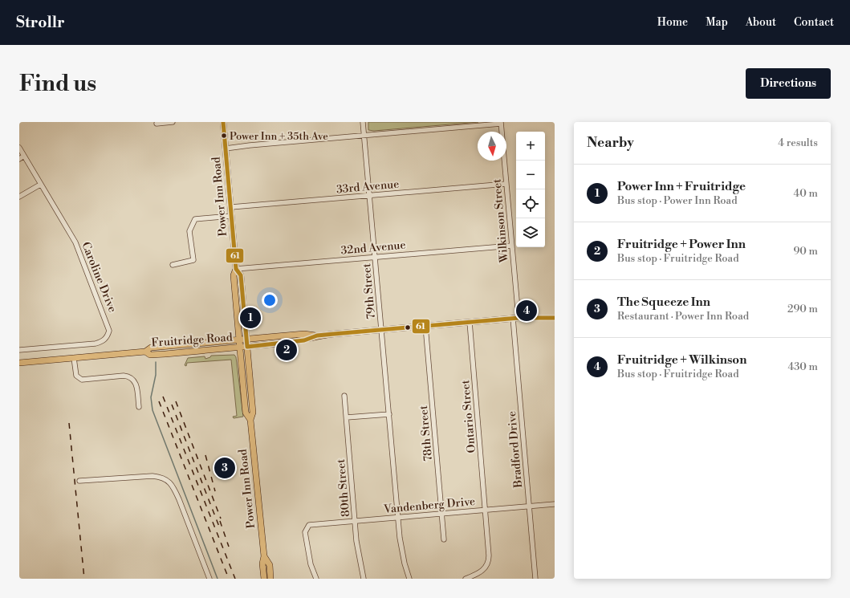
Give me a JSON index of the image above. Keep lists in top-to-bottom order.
{
  "streets": {
    "main road": ["Power Inn Road", "Fruitridge Road"],
    "street": [
      "33rd Avenue",
      "Wilkinson Street",
      "32nd Avenue",
      "Caroline Drive",
      "79th Street",
      "Ontario Street",
      "78th Street",
      "Bradford Drive",
      "80th Street",
      "Vandenberg Drive"
    ]
  },
  "crossings": [
    ["33rd Avenue", "Power Inn Road"],
    ["33rd Avenue", "Wilkinson Street"],
    ["33rd Avenue", "79th Street"],
    ["Power Inn Road", "32nd Avenue"],
    ["Power Inn Road", "Fruitridge Road"],
    ["Wilkinson Street", "32nd Avenue"],
    ["Wilkinson Street", "Fruitridge Road"],
    ["Wilkinson Street", "Bradford Drive"],
    ["32nd Avenue", "79th Street"],
    ["79th Street", "Fruitridge Road"],
    ["79th Street", "Vandenberg Drive"],
    ["Fruitridge Road", "Ontario Street"],
    ["Fruitridge Road", "78th Street"],
    ["Fruitridge Road", "Bradford Drive"],
    ["Ontario Street", "Vandenberg Drive"],
    ["78th Street", "Vandenberg Drive"],
    ["Bradford Drive", "Vandenberg Drive"],
    ["80th Street", "Vandenberg Drive"]
  ],
  "places": ["Power Inn + 35th Ave"],
  "lines": ["transit line 61"],
  "north": "bottom",
  "page": {
    "header": "Strollr",
    "nav": [
      "Home",
      "Map",
      "About",
      "Contact"
    ],
    "buttons": "Directions",
    "title": "Find us",
    "heading": ["Nearby", "4 results"],
    "map_buttons": ["+", "−"],
    "list": [
      {
        "mark": "1",
        "name": "Power Inn + Fruitridge",
        "note": "Bus stop · Power Inn Road",
        "value": "40 m"
      },
      {
        "mark": "2",
        "name": "Fruitridge + Power Inn",
        "note": "Bus stop · Fruitridge Road",
        "value": "90 m"
      },
      {
        "mark": "3",
        "name": "The Squeeze Inn",
        "note": "Restaurant · Power Inn Road",
        "value": "290 m"
      },
      {
        "mark": "4",
        "name": "Fruitridge + Wilkinson",
        "note": "Bus stop · Fruitridge Road",
        "value": "430 m"
      }
    ],
    "pins": [
      "4",
      "1",
      "2",
      "3"
    ]
  }
}
